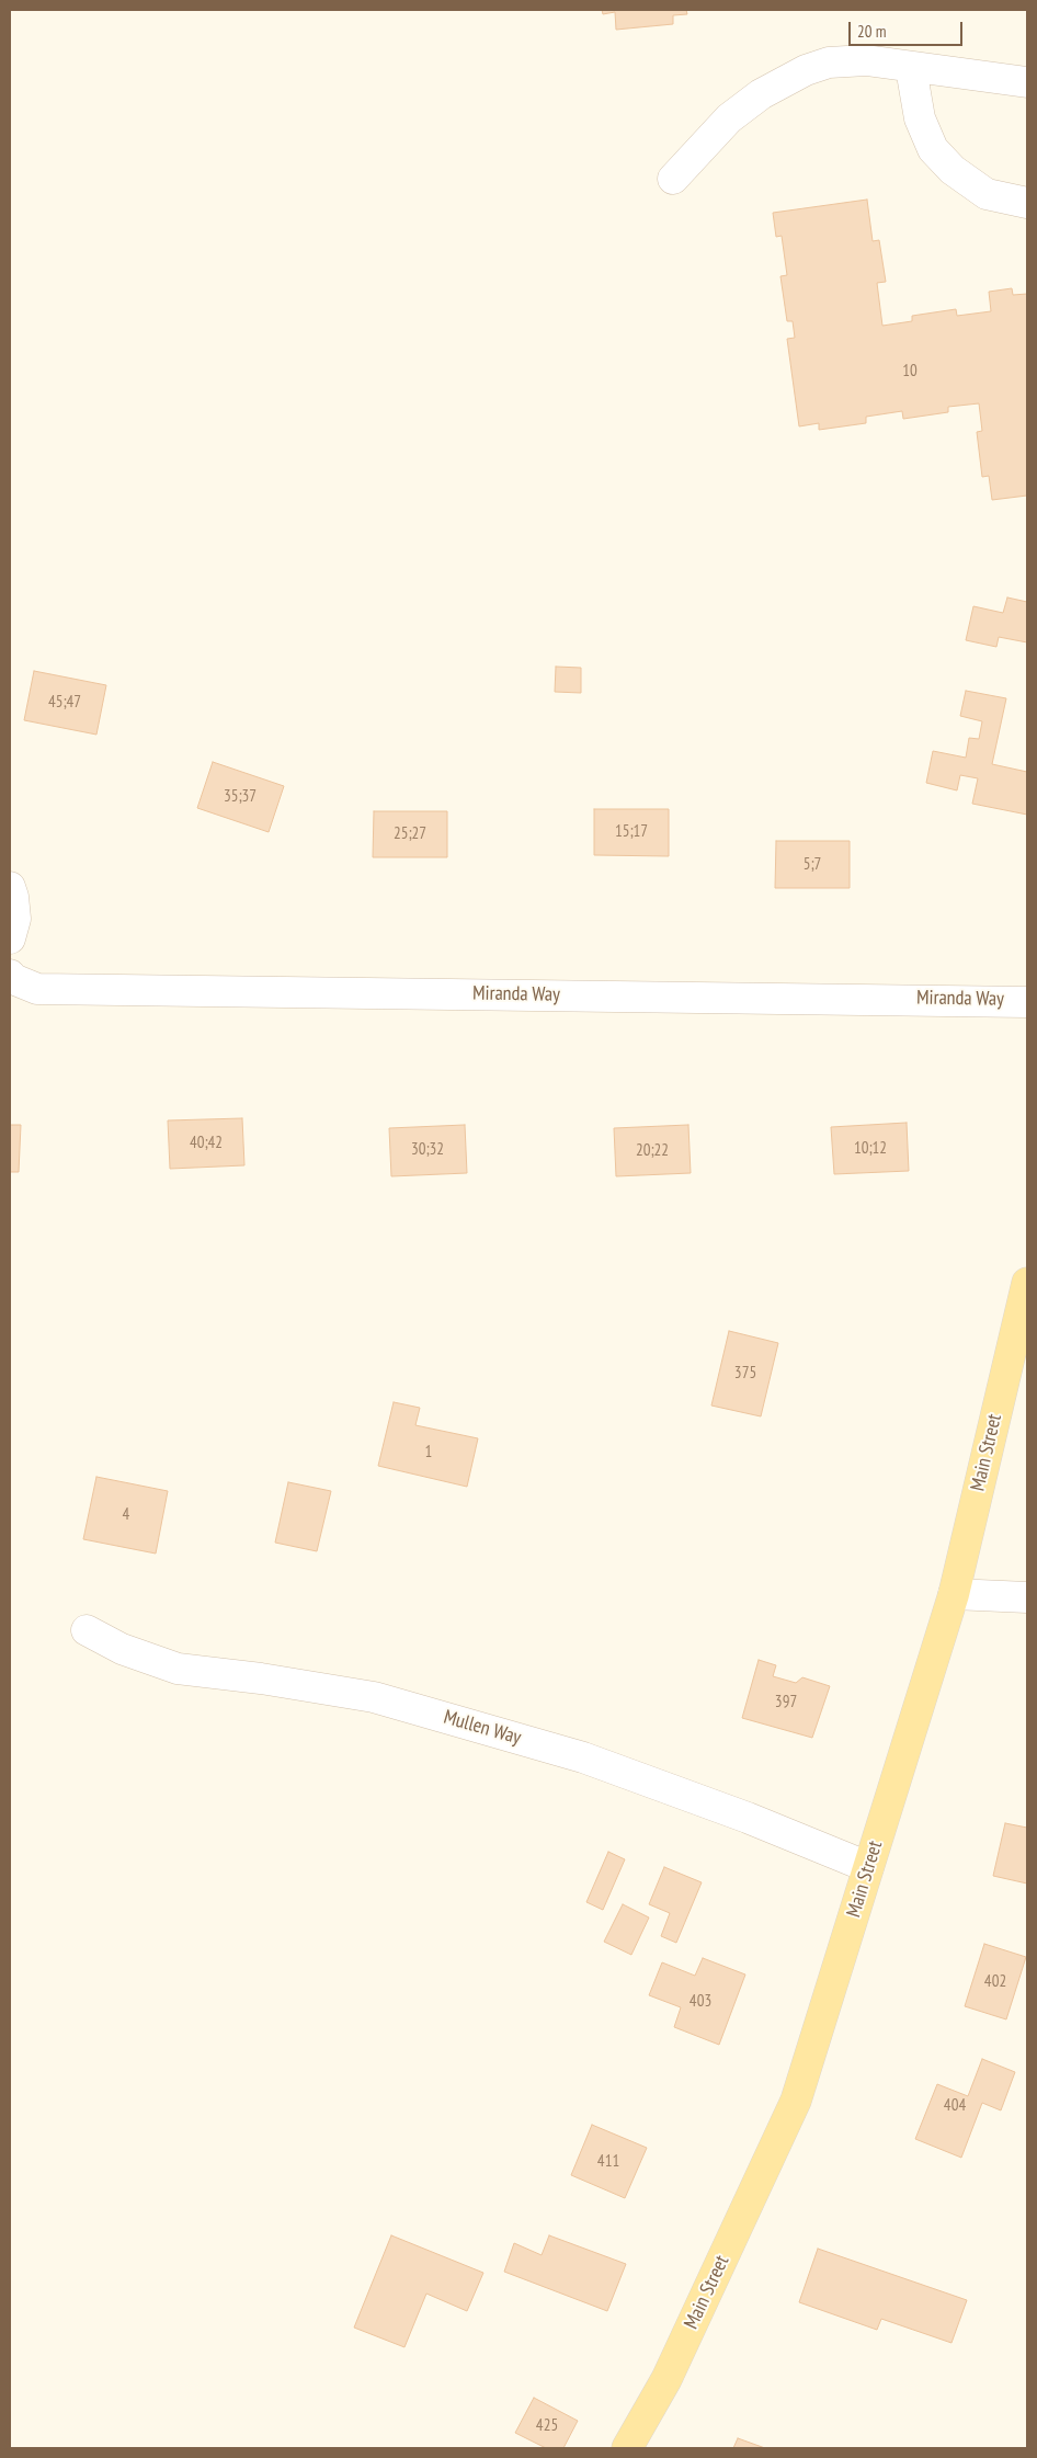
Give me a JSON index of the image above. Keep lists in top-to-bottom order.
{
  "streets": {
    "main road": ["Main Street"],
    "street": ["Miranda Way", "Mullen Way"]
  },
  "crossings": [
    ["Main Street", "Mullen Way"]
  ],
  "house_numbers": [
    "10",
    "45;47",
    "35;37",
    "15;17",
    "25;27",
    "5;7",
    "40;42",
    "10;12",
    "30;32",
    "20;22",
    "375",
    "1",
    "4",
    "397",
    "402",
    "403",
    "404",
    "411",
    "425"
  ],
  "scale_bar": "20 m"
}
